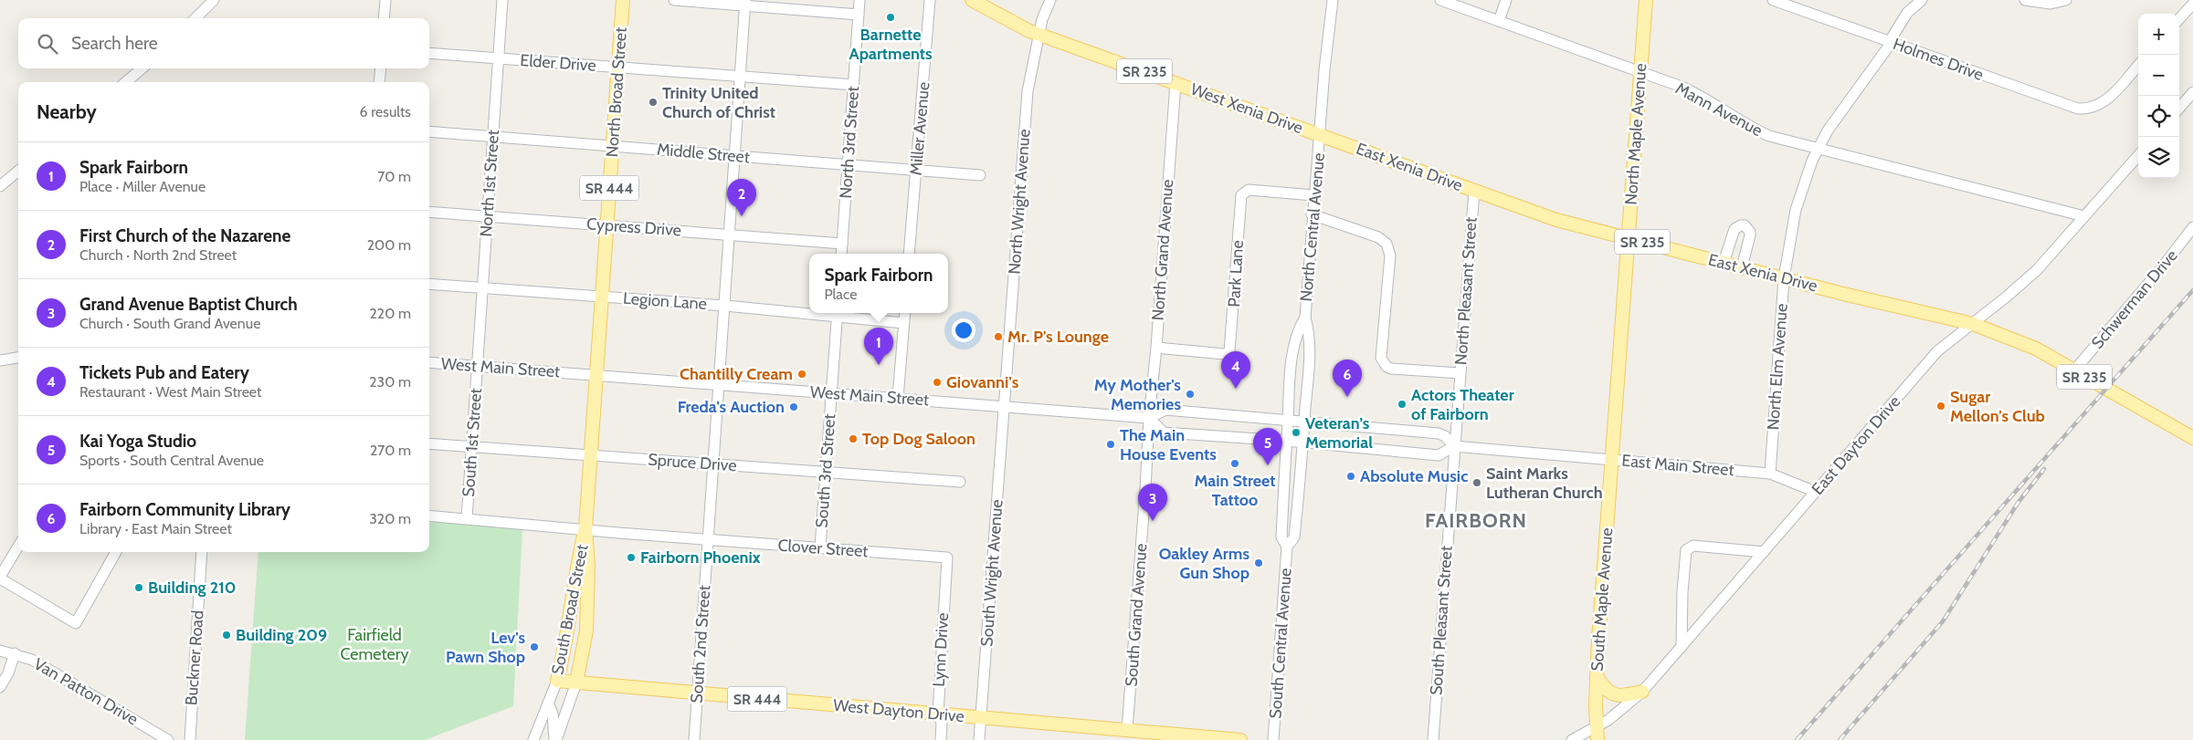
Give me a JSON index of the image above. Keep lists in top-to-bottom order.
{
  "streets": {
    "main road": [
      "SR 235",
      "North Broad Street",
      "West Xenia Drive",
      "North Maple Avenue",
      "East Xenia Drive",
      "SR 444",
      "South Maple Avenue",
      "South Broad Street",
      "West Dayton Drive"
    ],
    "street": [
      "Holmes Drive",
      "Elder Drive",
      "Mann Avenue",
      "Miller Avenue",
      "North 3rd Street",
      "Middle Street",
      "North 1st Street",
      "North Wright Avenue",
      "Cypress Drive",
      "North Central Avenue",
      "North Grand Avenue",
      "Park Lane",
      "North Pleasant Street",
      "Schwerman Drive",
      "Legion Lane",
      "North Elm Avenue",
      "West Main Street",
      "South 1st Street",
      "East Dayton Drive",
      "Spruce Drive",
      "East Main Street",
      "South 3rd Street",
      "Clover Street",
      "South Wright Avenue",
      "South Grand Avenue",
      "South Pleasant Street",
      "South Central Avenue",
      "South 2nd Street",
      "Lynn Drive",
      "Buckner Road",
      "Van Patton Drive"
    ]
  },
  "crossings": [
    ["Holmes Drive", "North Elm Avenue"],
    ["Elder Drive", "North Broad Street"],
    ["Elder Drive", "North 3rd Street"],
    ["Elder Drive", "North 1st Street"],
    ["Elder Drive", "South 2nd Street"],
    ["North Broad Street", "Middle Street"],
    ["North Broad Street", "Cypress Drive"],
    ["North Broad Street", "Legion Lane"],
    ["North Broad Street", "West Main Street"],
    ["North Broad Street", "South Broad Street"],
    ["West Xenia Drive", "East Xenia Drive"],
    ["West Xenia Drive", "North Wright Avenue"],
    ["West Xenia Drive", "North Central Avenue"],
    ["West Xenia Drive", "North Grand Avenue"],
    ["Mann Avenue", "North Maple Avenue"],
    ["Mann Avenue", "North Elm Avenue"],
    ["Mann Avenue", "East Dayton Drive"],
    ["Miller Avenue", "Middle Street"],
    ["North Maple Avenue", "East Xenia Drive"],
    ["North Maple Avenue", "East Main Street"],
    ["North Maple Avenue", "South Maple Avenue"],
    ["North 3rd Street", "Middle Street"],
    ["North 3rd Street", "Cypress Drive"],
    ["Middle Street", "North 1st Street"],
    ["Middle Street", "South 2nd Street"],
    ["East Xenia Drive", "North Central Avenue"],
    ["East Xenia Drive", "North Pleasant Street"],
    ["East Xenia Drive", "Schwerman Drive"],
    ["East Xenia Drive", "North Elm Avenue"],
    ["East Xenia Drive", "East Dayton Drive"],
    ["North 1st Street", "Cypress Drive"],
    ["North 1st Street", "Legion Lane"],
    ["North 1st Street", "West Main Street"],
    ["North 1st Street", "South 1st Street"],
    ["North Wright Avenue", "West Main Street"],
    ["North Wright Avenue", "South Wright Avenue"],
    ["Cypress Drive", "South 2nd Street"],
    ["North Central Avenue", "Park Lane"],
    ["North Central Avenue", "West Main Street"],
    ["North Central Avenue", "East Main Street"],
    ["North Central Avenue", "South Central Avenue"],
    ["North Grand Avenue", "Park Lane"],
    ["North Grand Avenue", "West Main Street"],
    ["North Grand Avenue", "South Grand Avenue"],
    ["North Pleasant Street", "East Main Street"],
    ["North Pleasant Street", "South Pleasant Street"],
    ["Legion Lane", "South 2nd Street"],
    ["North Elm Avenue", "East Main Street"],
    ["West Main Street", "South 1st Street"],
    ["West Main Street", "South 3rd Street"],
    ["West Main Street", "South Wright Avenue"],
    ["West Main Street", "South Broad Street"],
    ["West Main Street", "South Grand Avenue"],
    ["West Main Street", "South 2nd Street"],
    ["South 1st Street", "Spruce Drive"],
    ["South 1st Street", "Clover Street"],
    ["East Dayton Drive", "East Main Street"],
    ["East Dayton Drive", "South Maple Avenue"],
    ["Spruce Drive", "South 3rd Street"],
    ["Spruce Drive", "South Broad Street"],
    ["Spruce Drive", "South 2nd Street"],
    ["East Main Street", "South Maple Avenue"],
    ["East Main Street", "South Pleasant Street"],
    ["East Main Street", "South Central Avenue"],
    ["South 3rd Street", "Clover Street"],
    ["Clover Street", "South Broad Street"],
    ["Clover Street", "South 2nd Street"],
    ["Clover Street", "Lynn Drive"],
    ["South Wright Avenue", "West Dayton Drive"],
    ["South Broad Street", "West Dayton Drive"],
    ["South Grand Avenue", "West Dayton Drive"],
    ["South 2nd Street", "West Dayton Drive"],
    ["Lynn Drive", "West Dayton Drive"]
  ],
  "districts": ["FAIRBORN"],
  "parks": ["Fairfield Cemetery"],
  "places": [
    "Barnette Apartments",
    "Trinity United Church of Christ",
    "Mr. P's Lounge",
    "Chantilly Cream",
    "Giovanni's",
    "My Mother's Memories",
    "Actors Theater of Fairborn",
    "Sugar Mellon's Club",
    "Freda's Auction",
    "Veteran’s Memorial",
    "Top Dog Saloon",
    "The Main House Events",
    "Main Street Tattoo",
    "Absolute Music",
    "Saint Marks Lutheran Church",
    "Fairborn Phoenix",
    "Oakley Arms Gun Shop",
    "Building 210",
    "Building 209",
    "Lev's Pawn Shop"
  ],
  "page": {
    "map_buttons": ["+", "−"],
    "search": "Search here",
    "heading": ["Nearby", "6 results"],
    "list": [
      {
        "mark": "1",
        "name": "Spark Fairborn",
        "note": "Place · Miller Avenue",
        "value": "70 m"
      },
      {
        "mark": "2",
        "name": "First Church of the Nazarene",
        "note": "Church · North 2nd Street",
        "value": "200 m"
      },
      {
        "mark": "3",
        "name": "Grand Avenue Baptist Church",
        "note": "Church · South Grand Avenue",
        "value": "220 m"
      },
      {
        "mark": "4",
        "name": "Tickets Pub and Eatery",
        "note": "Restaurant · West Main Street",
        "value": "230 m"
      },
      {
        "mark": "5",
        "name": "Kai Yoga Studio",
        "note": "Sports · South Central Avenue",
        "value": "270 m"
      },
      {
        "mark": "6",
        "name": "Fairborn Community Library",
        "note": "Library · East Main Street",
        "value": "320 m"
      }
    ],
    "pins": [
      "2",
      "1",
      "4",
      "6",
      "5",
      "3"
    ],
    "popup": ["Spark Fairborn", "Place"]
  }
}
